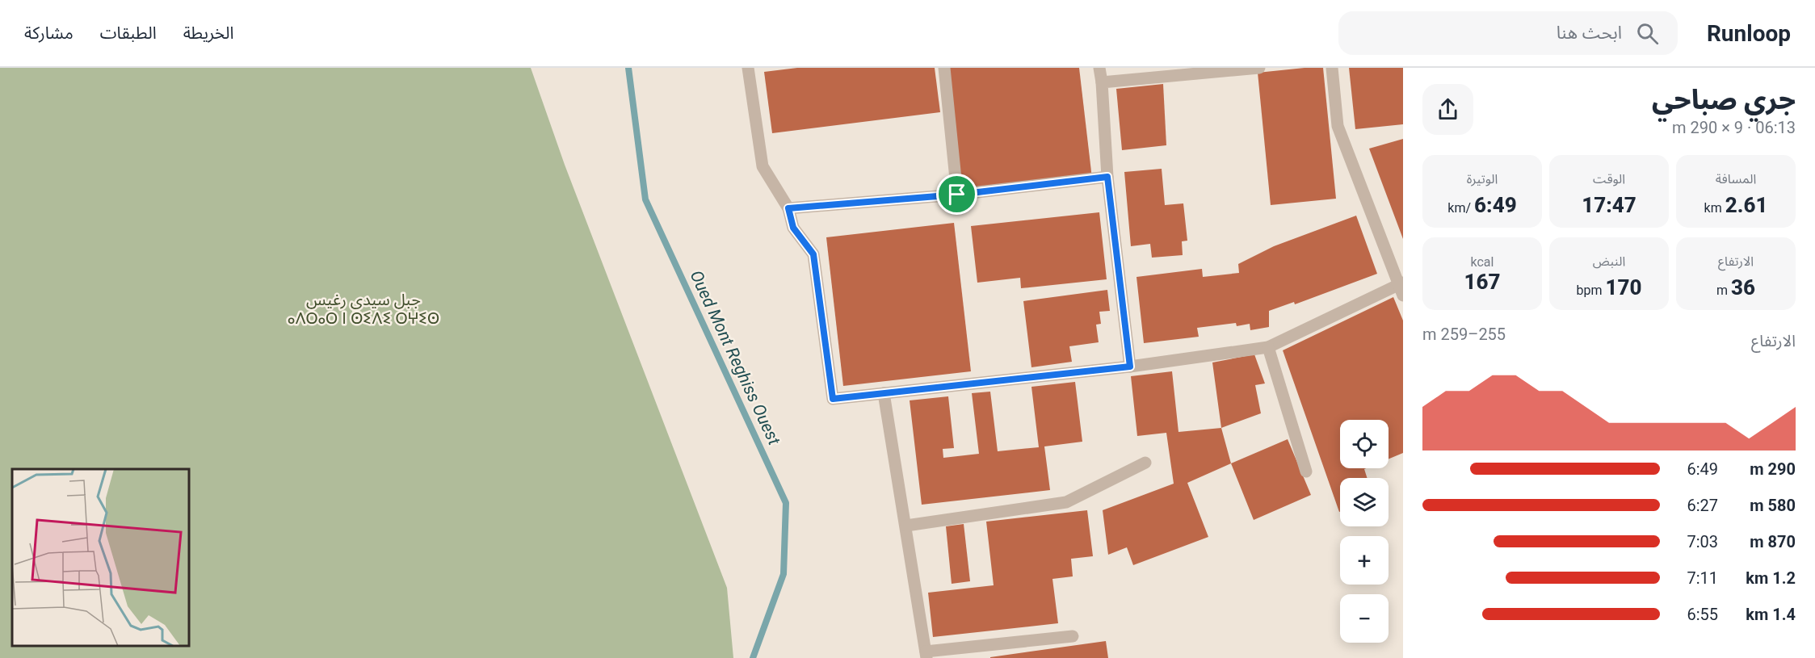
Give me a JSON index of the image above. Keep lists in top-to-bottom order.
{
  "water": ["Oued Mont Reghiss Ouest"],
  "parks": ["جبل سيدي رغيس ⴰⴷⵔⴰⵔ ⵏ ⵙⵉⴷⵉ ⵔⵖⵉⵙ"],
  "page": {
    "header": "Runloop",
    "search": "ابحث هنا",
    "nav": ["الخريطة", "الطبقات", "مشاركة"],
    "heading": ["جري صباحي", "06:13 · 9 × 290 m"],
    "stats": [
      ["المسافة", "2.61 km"],
      ["الوقت", "17:47"],
      ["الوتيرة", "6:49 /km"],
      ["الارتفاع", "36 m"],
      ["النبض", "170 bpm"],
      ["kcal", "167"]
    ],
    "chart": ["الارتفاع", "255–259 m"],
    "map_buttons": ["+", "−"],
    "list": [
      {
        "name": "290 m",
        "note": "6:49"
      },
      {
        "name": "580 m",
        "note": "6:27"
      },
      {
        "name": "870 m",
        "note": "7:03"
      },
      {
        "name": "1.2 km",
        "note": "7:11"
      },
      {
        "name": "1.4 km",
        "note": "6:55"
      }
    ]
  }
}
